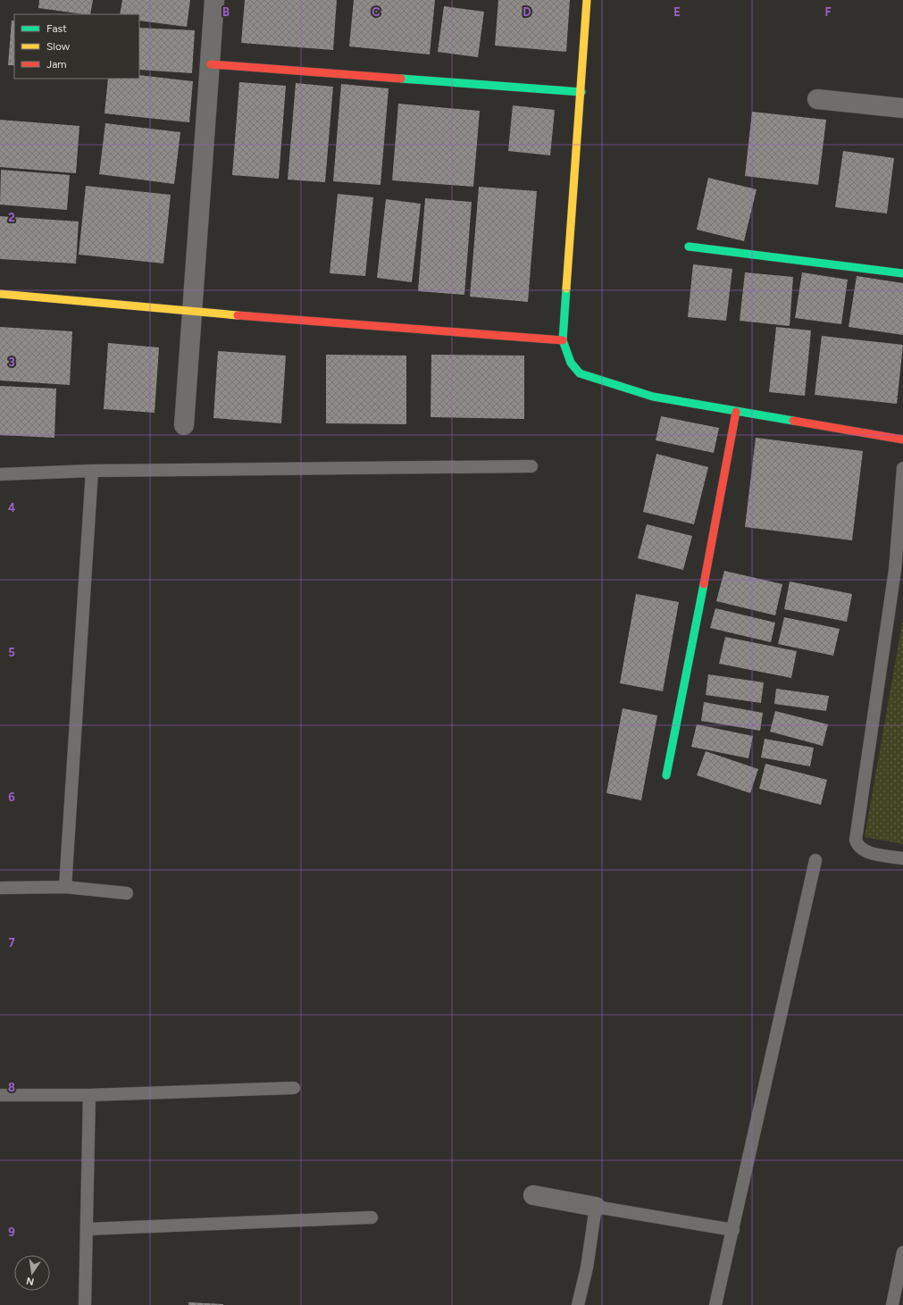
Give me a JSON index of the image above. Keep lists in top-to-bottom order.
{
  "legend": ["Fast", "Slow", "Jam"],
  "north": "bottom",
  "grid": {
    "columns": [
      "B",
      "C",
      "D",
      "E",
      "F"
    ],
    "rows": [
      "2",
      "3",
      "4",
      "5",
      "6",
      "7",
      "8",
      "9"
    ]
  }
}
